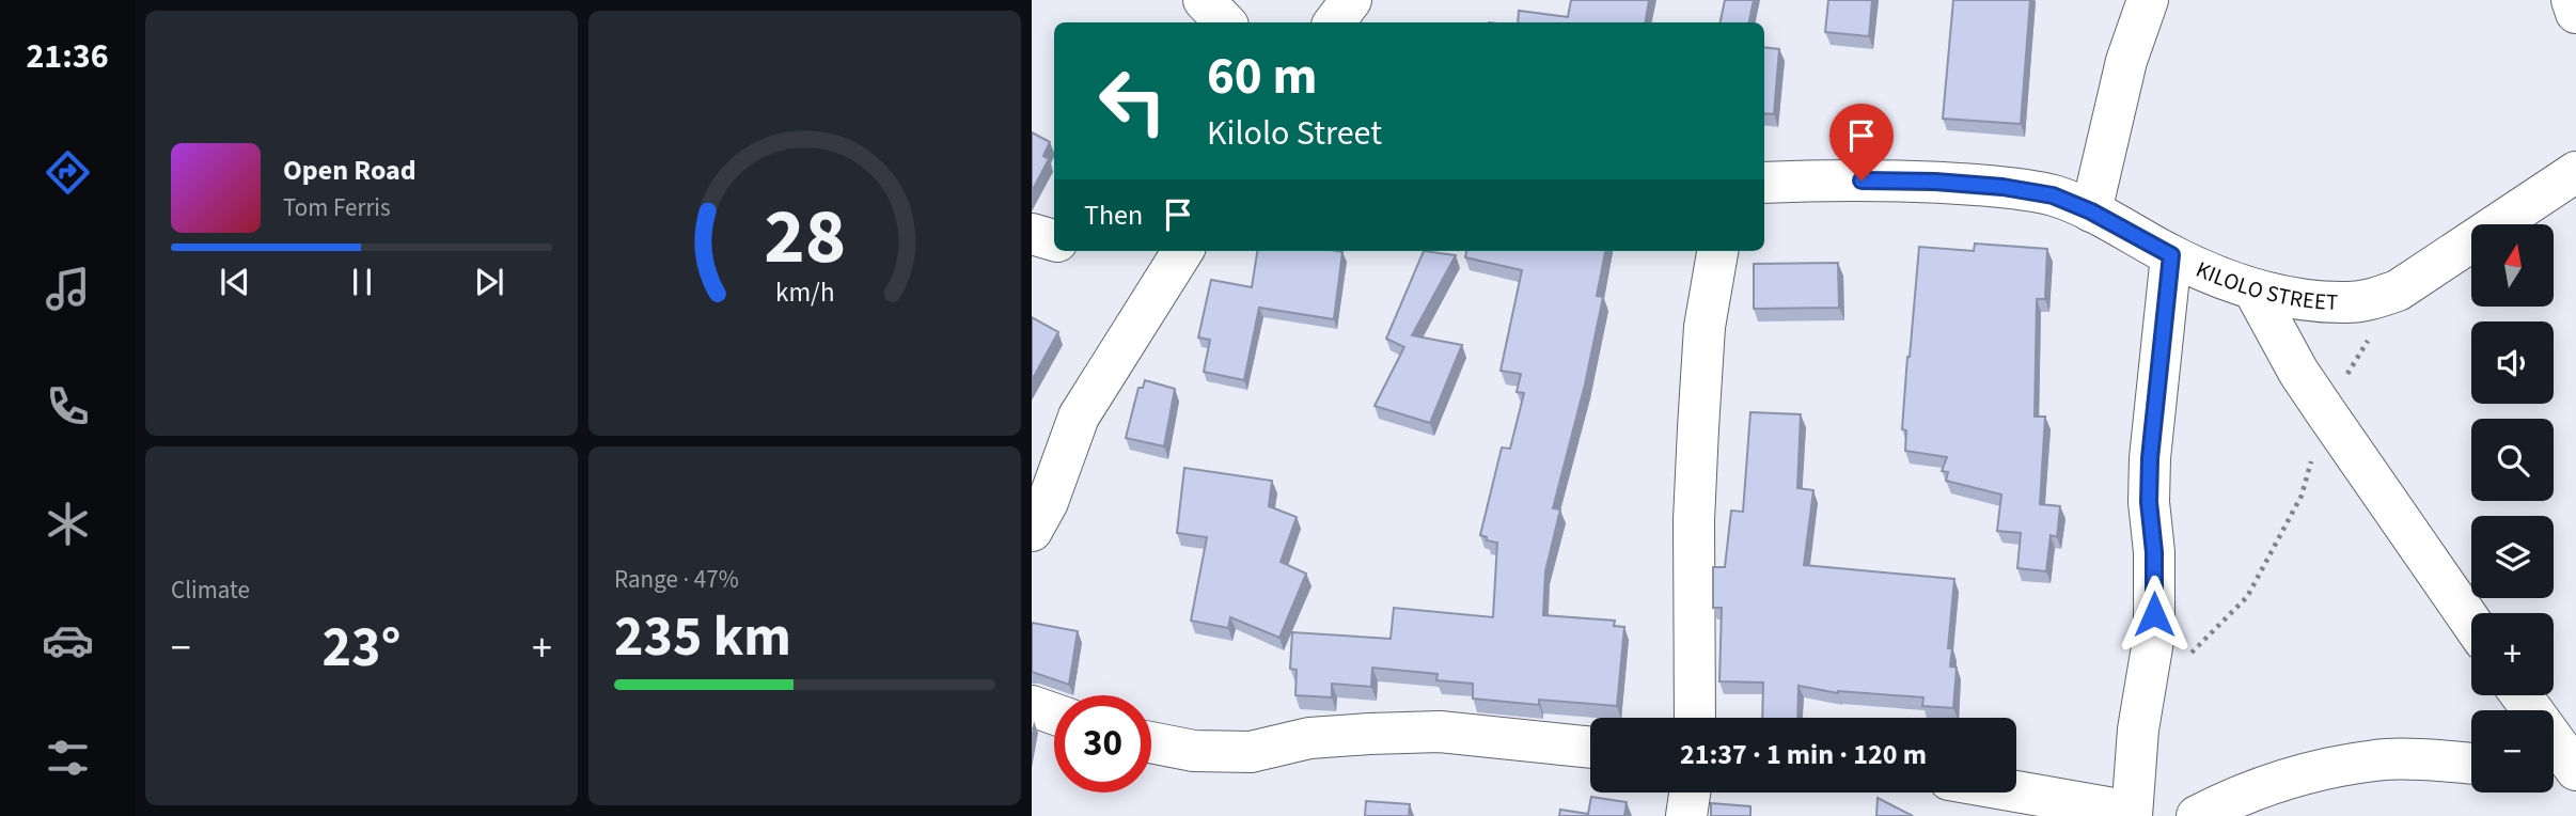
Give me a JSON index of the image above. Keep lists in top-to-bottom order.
{
  "streets": {
    "street": ["KILOLO STREET"]
  },
  "north": "top",
  "page": {
    "tabs": "21:36",
    "turn": ["60 m", "Kilolo Street"],
    "song": ["Open Road", "Tom Ferris"],
    "then": "Then",
    "map_buttons": ["+", "−"],
    "tile": [
      "Climate",
      ["Range · 47%", "235 km"]
    ],
    "heat": ["−", "23°", "+"],
    "limit": "30",
    "trip": "21:37 · 1 min · 120 m",
    "gauge": ["28", "km/h"]
  }
}
